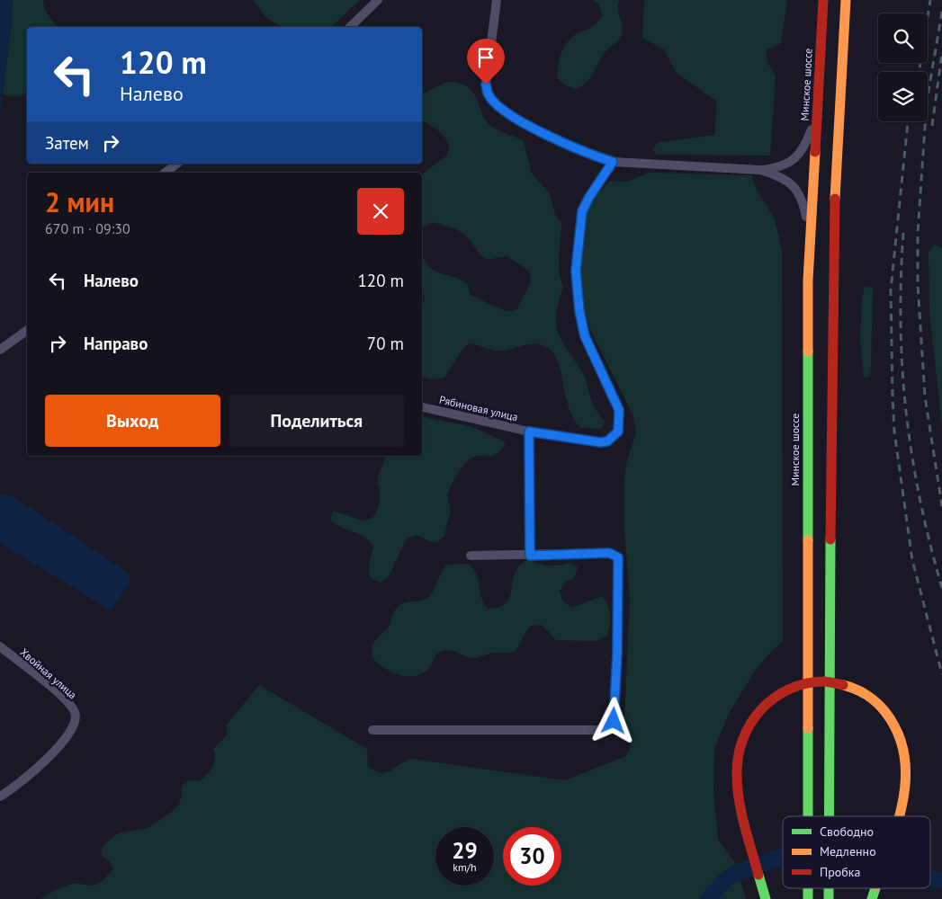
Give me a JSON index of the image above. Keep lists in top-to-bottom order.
{
  "streets": {
    "main road": ["Минское шоссе"],
    "street": ["Рябиновая улица", "Хвойная улица"]
  },
  "legend": ["Свободно", "Медленно", "Пробка"],
  "page": {
    "turn": ["120 m", "Налево"],
    "then": "Затем",
    "heading": ["2 мин", "670 m · 09:30"],
    "list": [
      {
        "name": "Налево",
        "value": "120 m"
      },
      {
        "name": "Направо",
        "value": "70 m"
      }
    ],
    "buttons": ["Выход", "Поделиться"],
    "speed": "29 km/h",
    "limit": "30"
  }
}
